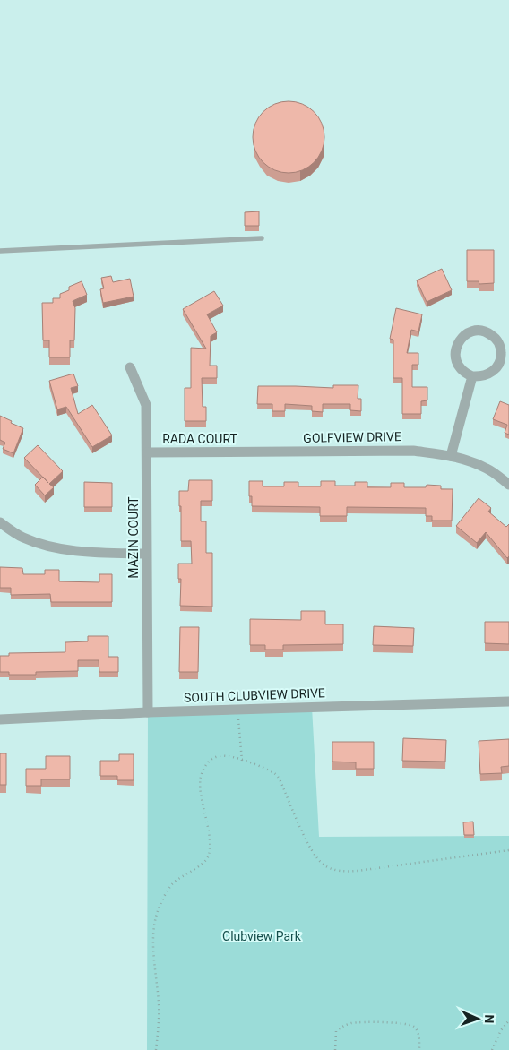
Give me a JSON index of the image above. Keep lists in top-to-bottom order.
{
  "streets": {
    "street": [
      "GOLFVIEW DRIVE",
      "RADA COURT",
      "MAZIN COURT",
      "SOUTH CLUBVIEW DRIVE"
    ]
  },
  "crossings": [
    ["GOLFVIEW DRIVE", "RADA COURT"],
    ["RADA COURT", "MAZIN COURT"],
    ["MAZIN COURT", "SOUTH CLUBVIEW DRIVE"]
  ],
  "parks": ["Clubview Park"],
  "north": "right"
}
